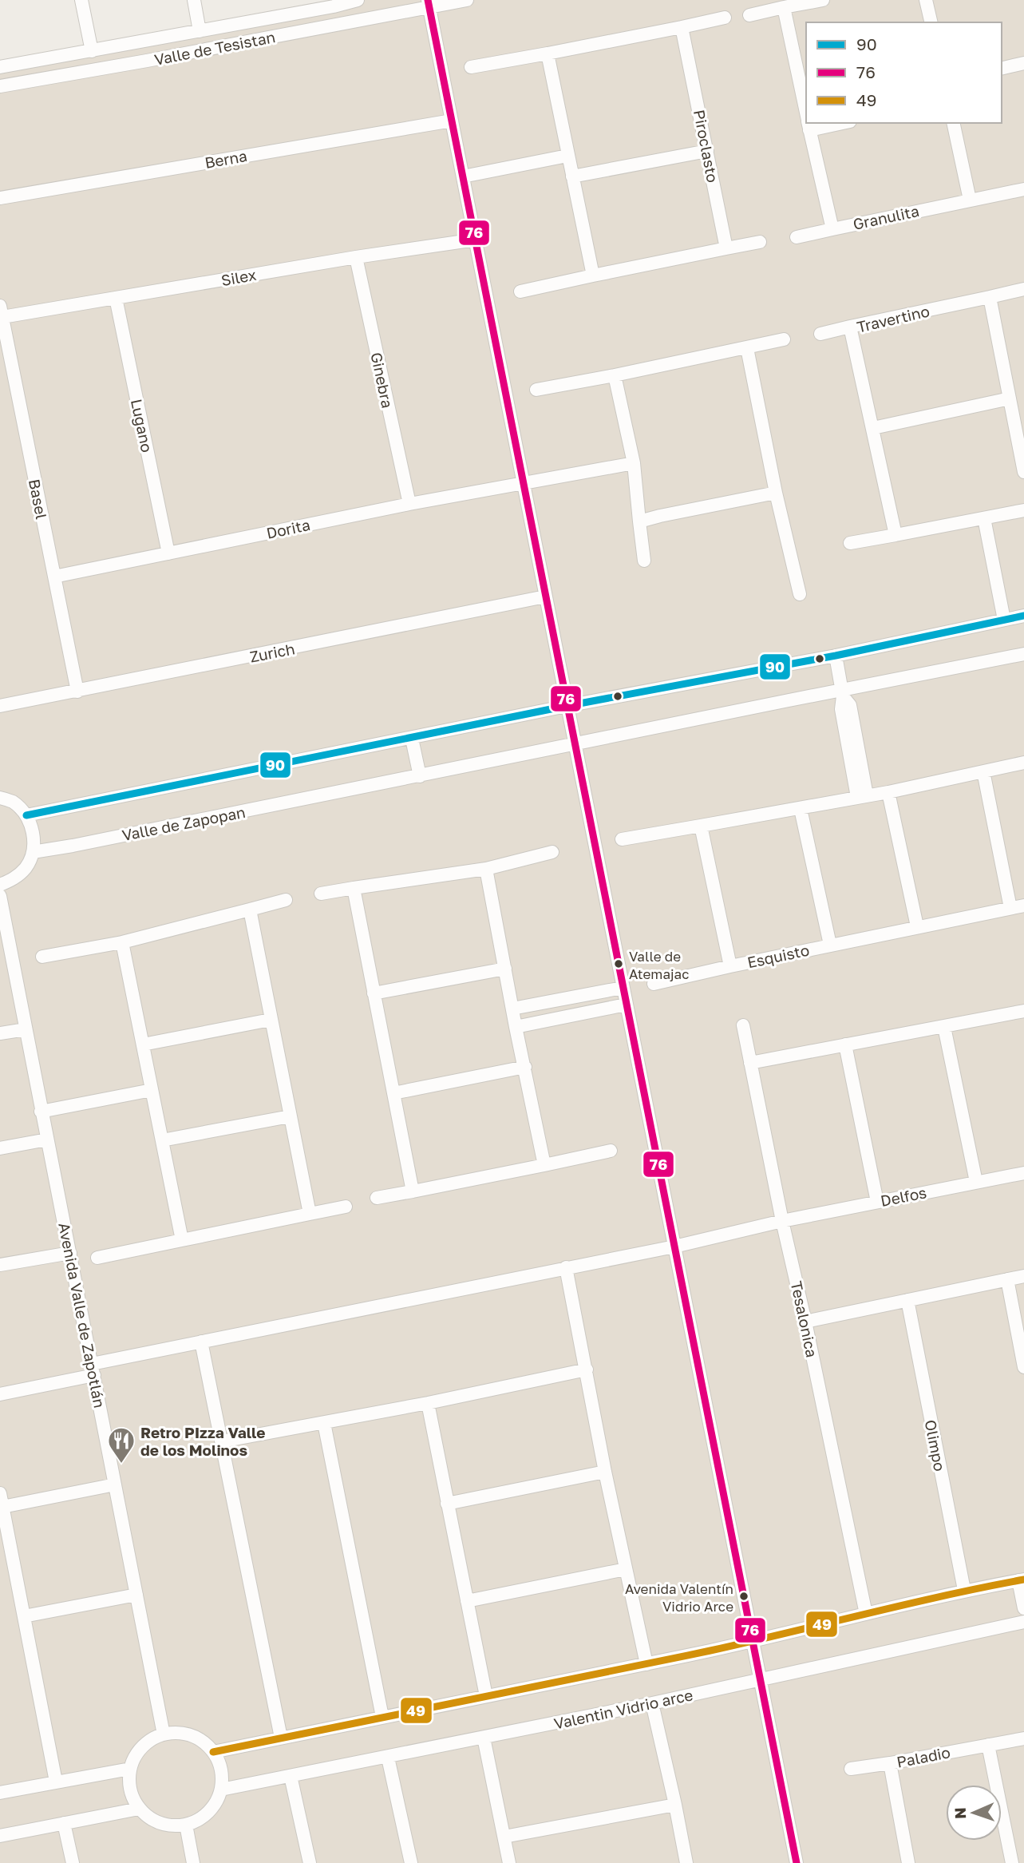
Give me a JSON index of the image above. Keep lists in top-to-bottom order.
{
  "streets": {
    "street": [
      "Valle de Tesistan",
      "Piroclasto",
      "Berna",
      "Granulita",
      "Silex",
      "Travertino",
      "Ginebra",
      "Lugano",
      "Basel",
      "Dorita",
      "Zurich",
      "Valle de Zapopan",
      "Esquisto",
      "Delfos",
      "Avenida Valle de Zapotlán",
      "Tesalonica",
      "Olimpo",
      "Valentin Vidrio arce",
      "Paladio"
    ]
  },
  "crossings": [
    ["Silex", "Ginebra"],
    ["Silex", "Lugano"],
    ["Silex", "Basel"],
    ["Ginebra", "Dorita"],
    ["Lugano", "Dorita"],
    ["Basel", "Dorita"],
    ["Basel", "Zurich"],
    ["Delfos", "Avenida Valle de Zapotlán"],
    ["Delfos", "Tesalonica"],
    ["Avenida Valle de Zapotlán", "Valentin Vidrio arce"]
  ],
  "places": {
    "other": ["Valle de Atemajac", "Avenida Valentín Vidrio Arce"],
    "restaurant": ["Retro PIzza Valle de los Molinos"]
  },
  "lines": ["transit line 76", "transit line 90", "transit line 49"],
  "legend": ["90", "76", "49"],
  "north": "left"
}
